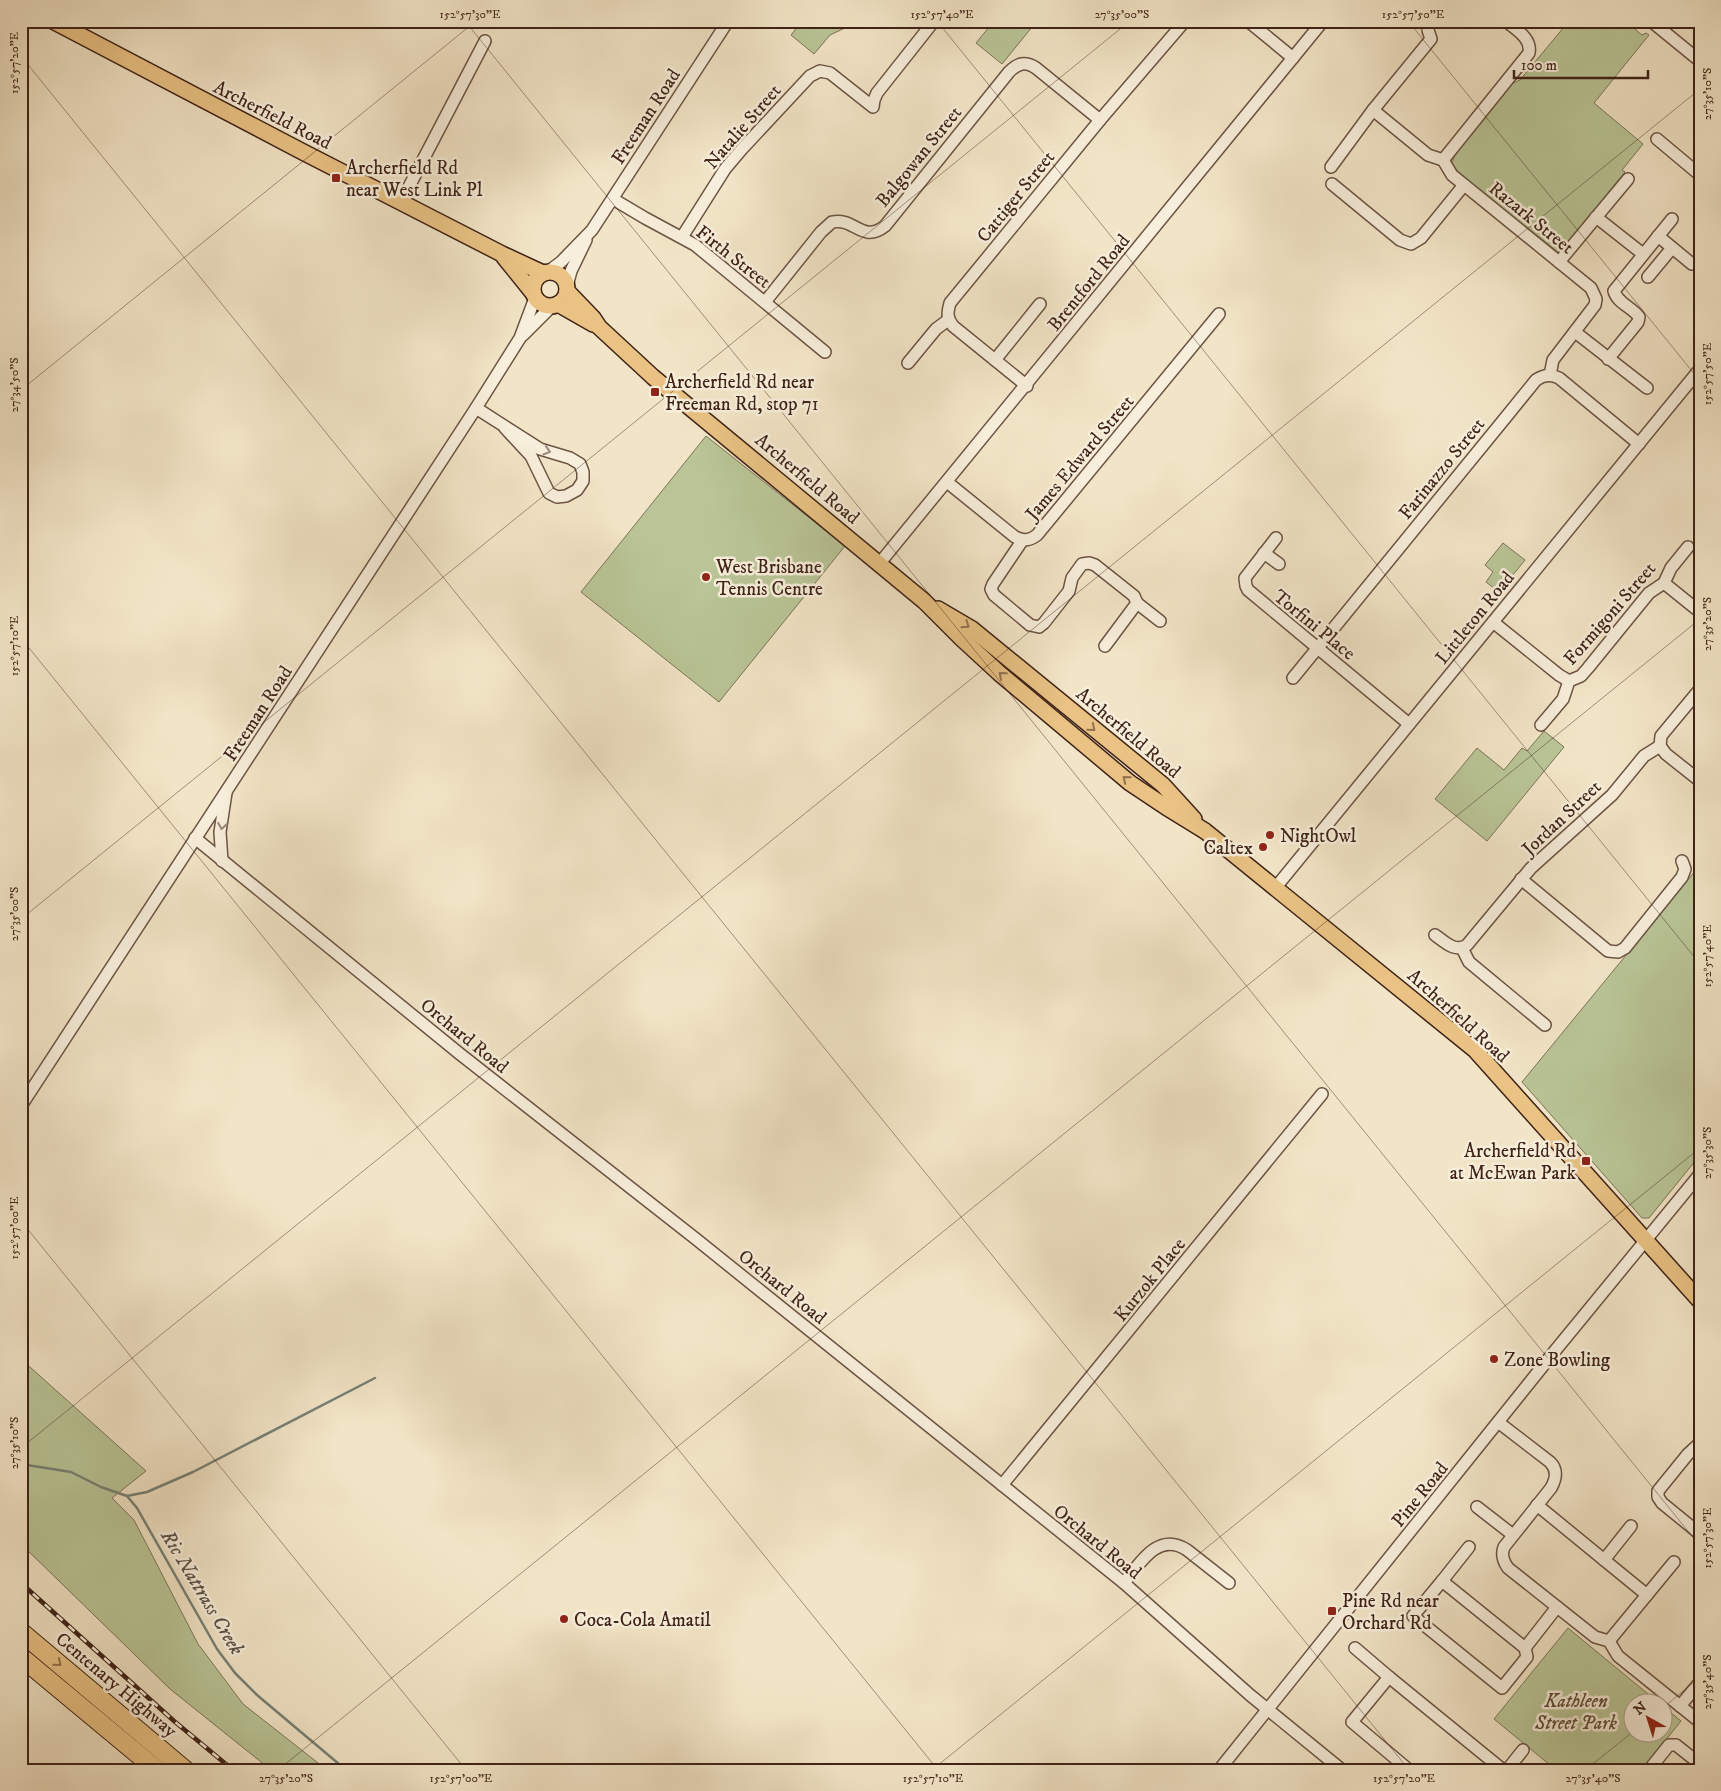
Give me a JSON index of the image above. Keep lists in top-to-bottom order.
{
  "streets": {
    "highway": ["Centenary Highway"],
    "main road": ["Archerfield Road"],
    "street": [
      "Freeman Road",
      "Natalie Street",
      "Balgowan Street",
      "Cattiger Street",
      "Razark Street",
      "Firth Street",
      "Brentford Road",
      "James Edward Street",
      "Farinazzo Street",
      "Formigoni Street",
      "Littleton Road",
      "Torfini Place",
      "Jordan Street",
      "Orchard Road",
      "Kurzok Place",
      "Pine Road"
    ]
  },
  "crossings": [
    ["Archerfield Road", "Freeman Road"],
    ["Archerfield Road", "Brentford Road"],
    ["Archerfield Road", "Littleton Road"],
    ["Archerfield Road", "Pine Road"],
    ["Freeman Road", "Firth Street"],
    ["Freeman Road", "Orchard Road"],
    ["Natalie Street", "Firth Street"],
    ["Balgowan Street", "Cattiger Street"],
    ["Balgowan Street", "Firth Street"],
    ["Razark Street", "Farinazzo Street"],
    ["Brentford Road", "James Edward Street"],
    ["Farinazzo Street", "Torfini Place"],
    ["Littleton Road", "Torfini Place"],
    ["Orchard Road", "Kurzok Place"],
    ["Orchard Road", "Pine Road"]
  ],
  "water": ["Ric Nattrass Creek"],
  "parks": ["Kathleen Street Park"],
  "places": {
    "transit": [
      "Archerfield Rd near West Link Pl",
      "Archerfield Rd near Freeman Rd, stop 71",
      "Archerfield Rd at McEwan Park",
      "Pine Rd near Orchard Rd"
    ],
    "other": [
      "West Brisbane Tennis Centre",
      "NightOwl",
      "Caltex",
      "Zone Bowling",
      "Coca-Cola Amatil"
    ]
  },
  "scale_bar": "100 m",
  "north": "top left",
  "coordinates": [
    "152°57'30\"E",
    "152°57'40\"E",
    "27°35'00\"S",
    "152°57'50\"E",
    "152°57'20\"E",
    "27°35'10\"S",
    "27°34'50\"S",
    "27°35'20\"S",
    "152°57'10\"E",
    "27°35'30\"S",
    "152°57'00\"E",
    "27°35'40\"S"
  ]
}
